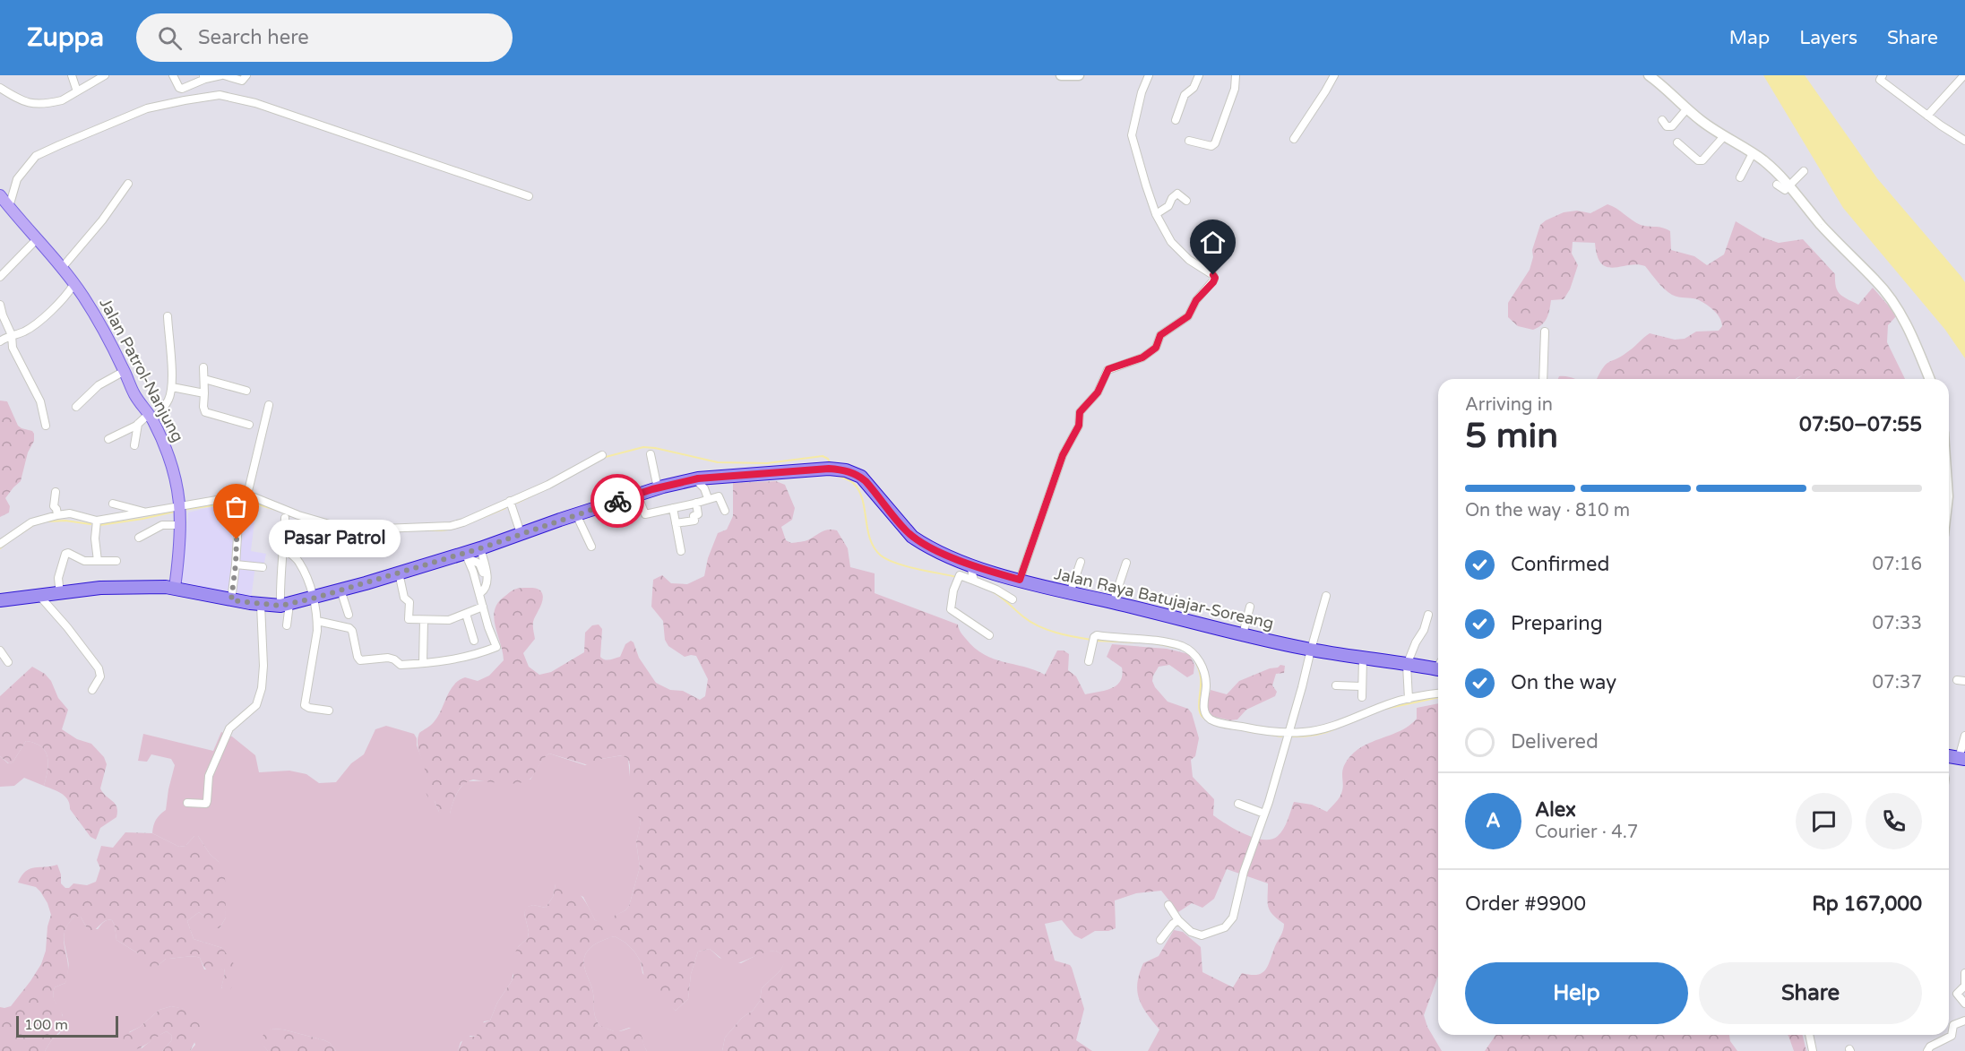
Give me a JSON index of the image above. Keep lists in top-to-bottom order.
{
  "streets": {
    "highway": ["Jalan Raya Batujajar-Soreang"],
    "main road": ["Jalan Patrol-Nanjung"]
  },
  "crossings": [
    ["Jalan Patrol-Nanjung", "Jalan Raya Batujajar-Soreang"]
  ],
  "places": ["Pasar Patrol"],
  "scale_bar": "100 m",
  "page": {
    "header": "Zuppa",
    "search": "Search here",
    "nav": ["Map", "Layers", "Share"],
    "heading": ["5 min", "Arriving in", "07:50–07:55"],
    "panel": [
      "Alex",
      "Courier · 4.7",
      "Order #9900",
      "Rp 167,000"
    ],
    "bar": "On the way · 810 m",
    "bubble": "Pasar Patrol",
    "list": [
      ["Confirmed", "07:16"],
      ["Preparing", "07:33"],
      ["On the way", "07:37"],
      "Delivered"
    ],
    "round": "A",
    "buttons": ["Help", "Share"],
    "scale": "100 m"
  }
}
